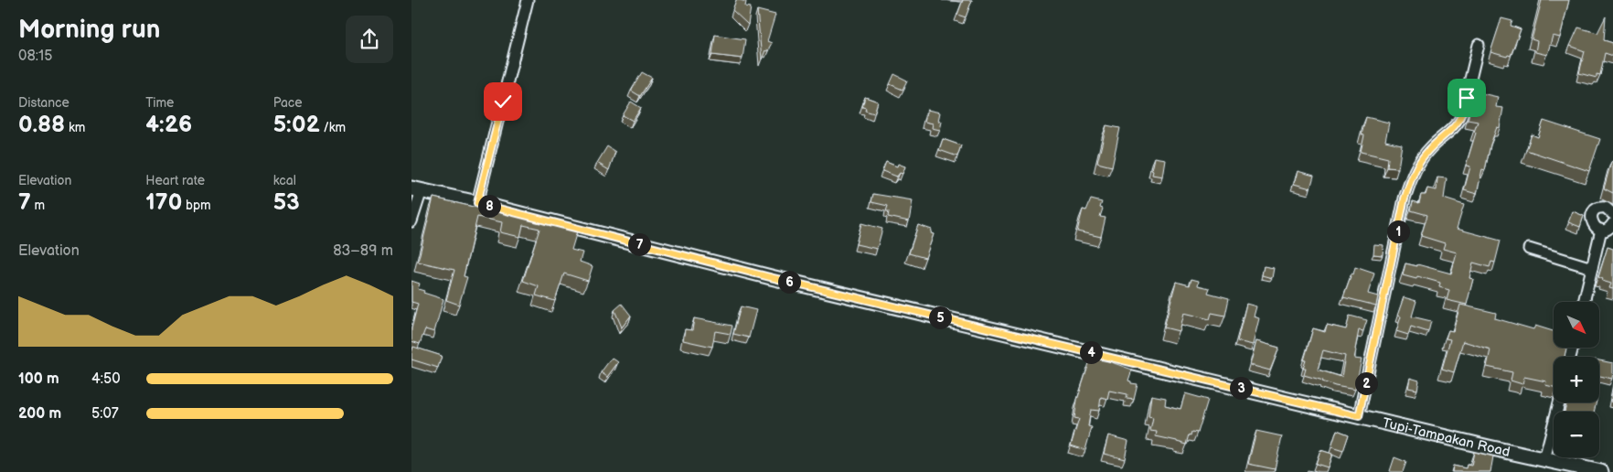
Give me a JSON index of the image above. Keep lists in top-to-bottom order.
{
  "streets": {
    "main road": ["Tupi-Tampakan Road"]
  },
  "north": "bottom right",
  "page": {
    "heading": ["Morning run", "08:15"],
    "stats": [
      ["Distance", "0.88 km"],
      ["Time", "4:26"],
      ["Pace", "5:02 /km"],
      ["Elevation", "7 m"],
      ["Heart rate", "170 bpm"],
      ["kcal", "53"]
    ],
    "pins": [
      "8",
      "1",
      "7",
      "6",
      "5",
      "4",
      "2",
      "3"
    ],
    "chart": ["Elevation", "83–89 m"],
    "map_buttons": ["+", "−"],
    "list": [
      {
        "name": "100 m",
        "note": "4:50"
      },
      {
        "name": "200 m",
        "note": "5:07"
      }
    ]
  }
}
